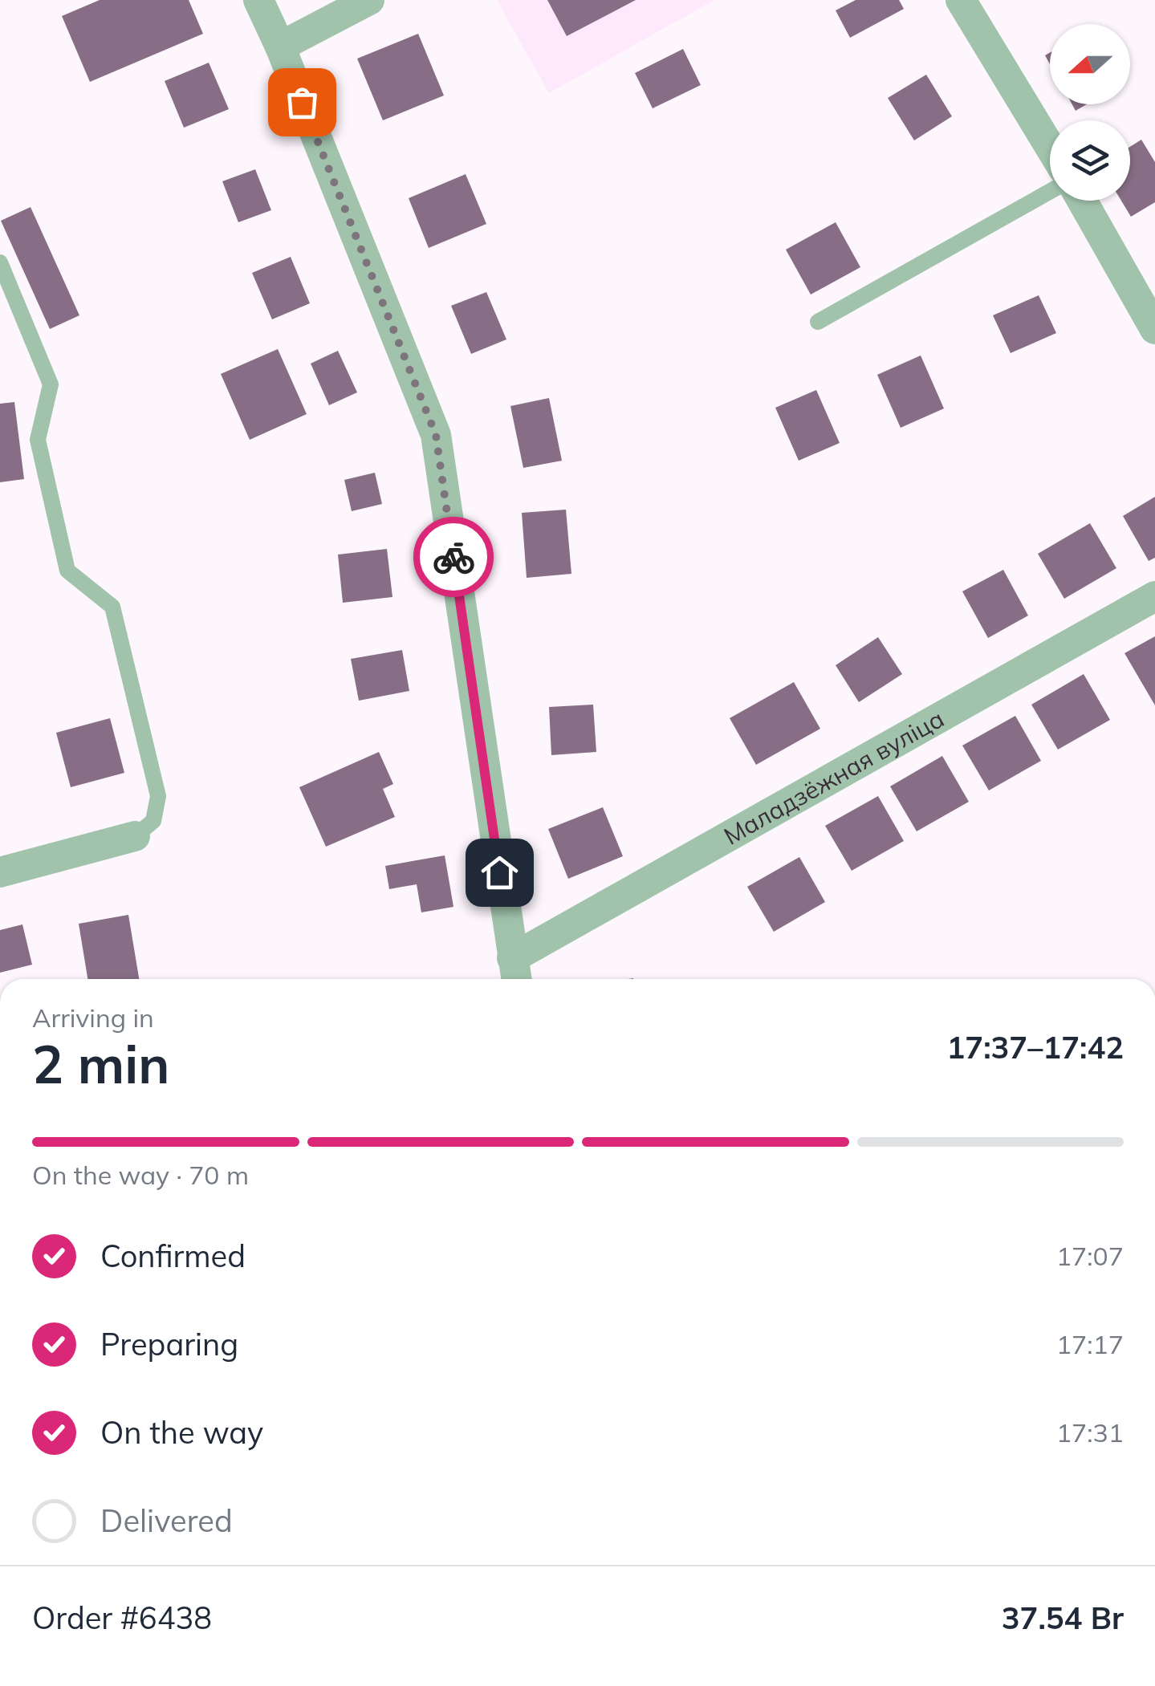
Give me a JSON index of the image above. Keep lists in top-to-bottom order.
{
  "streets": {
    "street": ["Маладзёжная вуліца"]
  },
  "north": "left",
  "page": {
    "heading": ["2 min", "Arriving in", "17:37–17:42"],
    "panel": ["Order #6438", "37.54 Br"],
    "bar": "On the way · 70 m",
    "list": [
      ["Confirmed", "17:07"],
      ["Preparing", "17:17"],
      ["On the way", "17:31"],
      "Delivered"
    ]
  }
}
